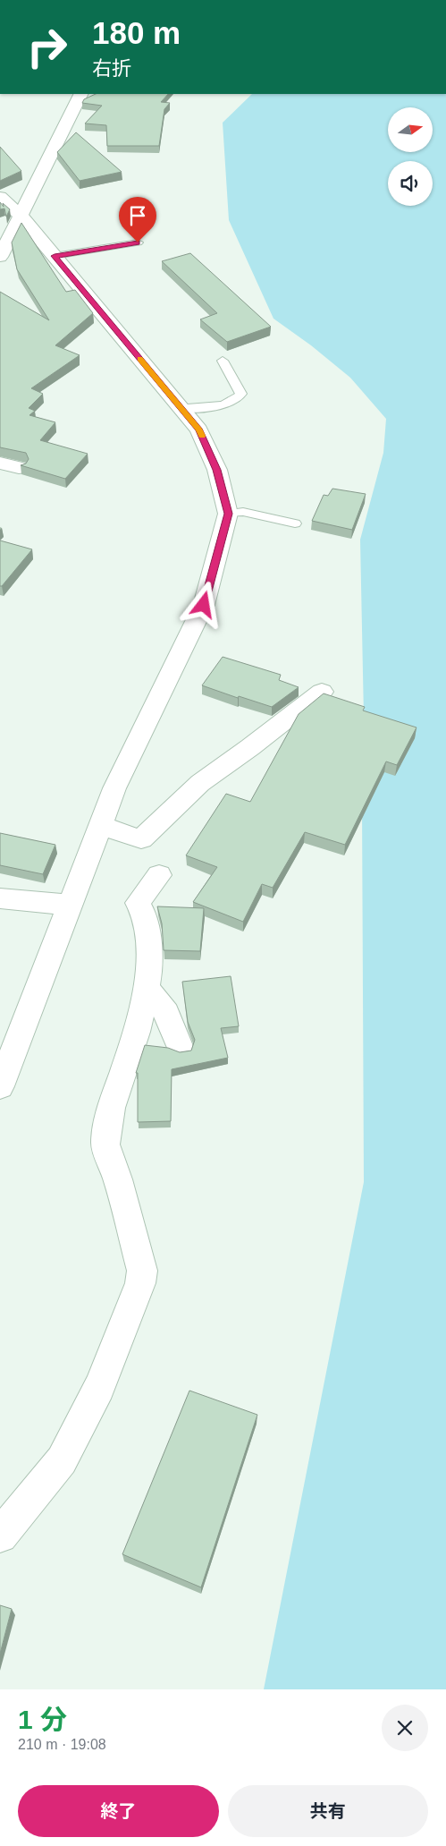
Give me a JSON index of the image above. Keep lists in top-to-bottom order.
{
  "north": "right",
  "page": {
    "turn": ["180 m", "右折"],
    "heading": ["1 分", "210 m · 19:08"],
    "buttons": ["終了", "共有"]
  }
}
